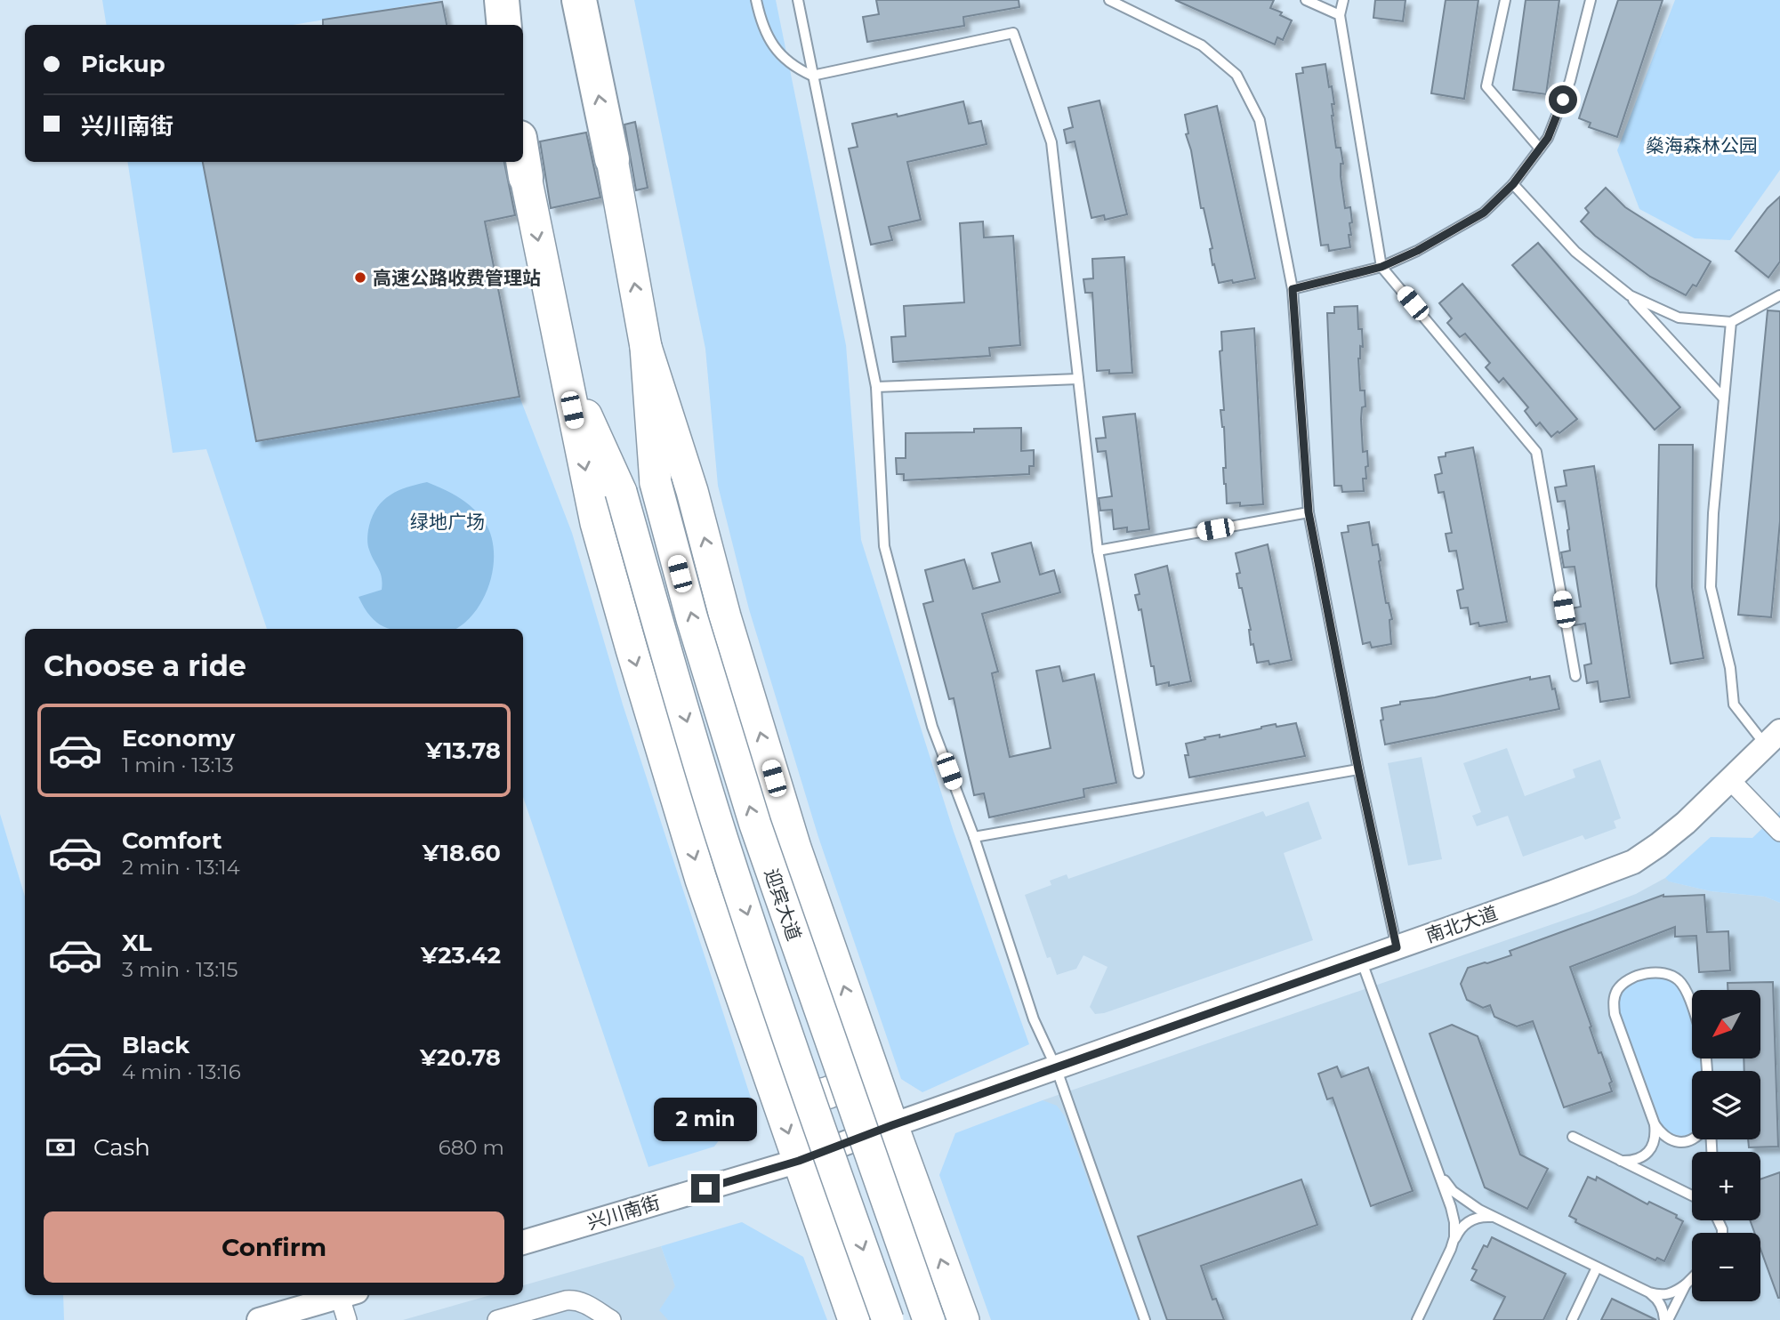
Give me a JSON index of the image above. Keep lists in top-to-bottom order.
{
  "streets": {
    "main road": ["迎宾大道"],
    "street": ["南北大道", "兴川南街"]
  },
  "crossings": [
    ["南北大道", "兴川南街"]
  ],
  "parks": ["燊海森林公园", "绿地广场"],
  "places": ["高速公路收费管理站"],
  "north": "bottom left",
  "page": {
    "banner": ["Pickup", "兴川南街"],
    "heading": "Choose a ride",
    "list": [
      {
        "name": "Economy",
        "note": "1 min · 13:13",
        "value": "¥13.78"
      },
      {
        "name": "Comfort",
        "note": "2 min · 13:14",
        "value": "¥18.60"
      },
      {
        "name": "XL",
        "note": "3 min · 13:15",
        "value": "¥23.42"
      },
      {
        "name": "Black",
        "note": "4 min · 13:16",
        "value": "¥20.78"
      }
    ],
    "map_buttons": ["+", "−"],
    "bubble": "2 min",
    "pay": ["Cash", "680 m"],
    "buttons": "Confirm"
  }
}
